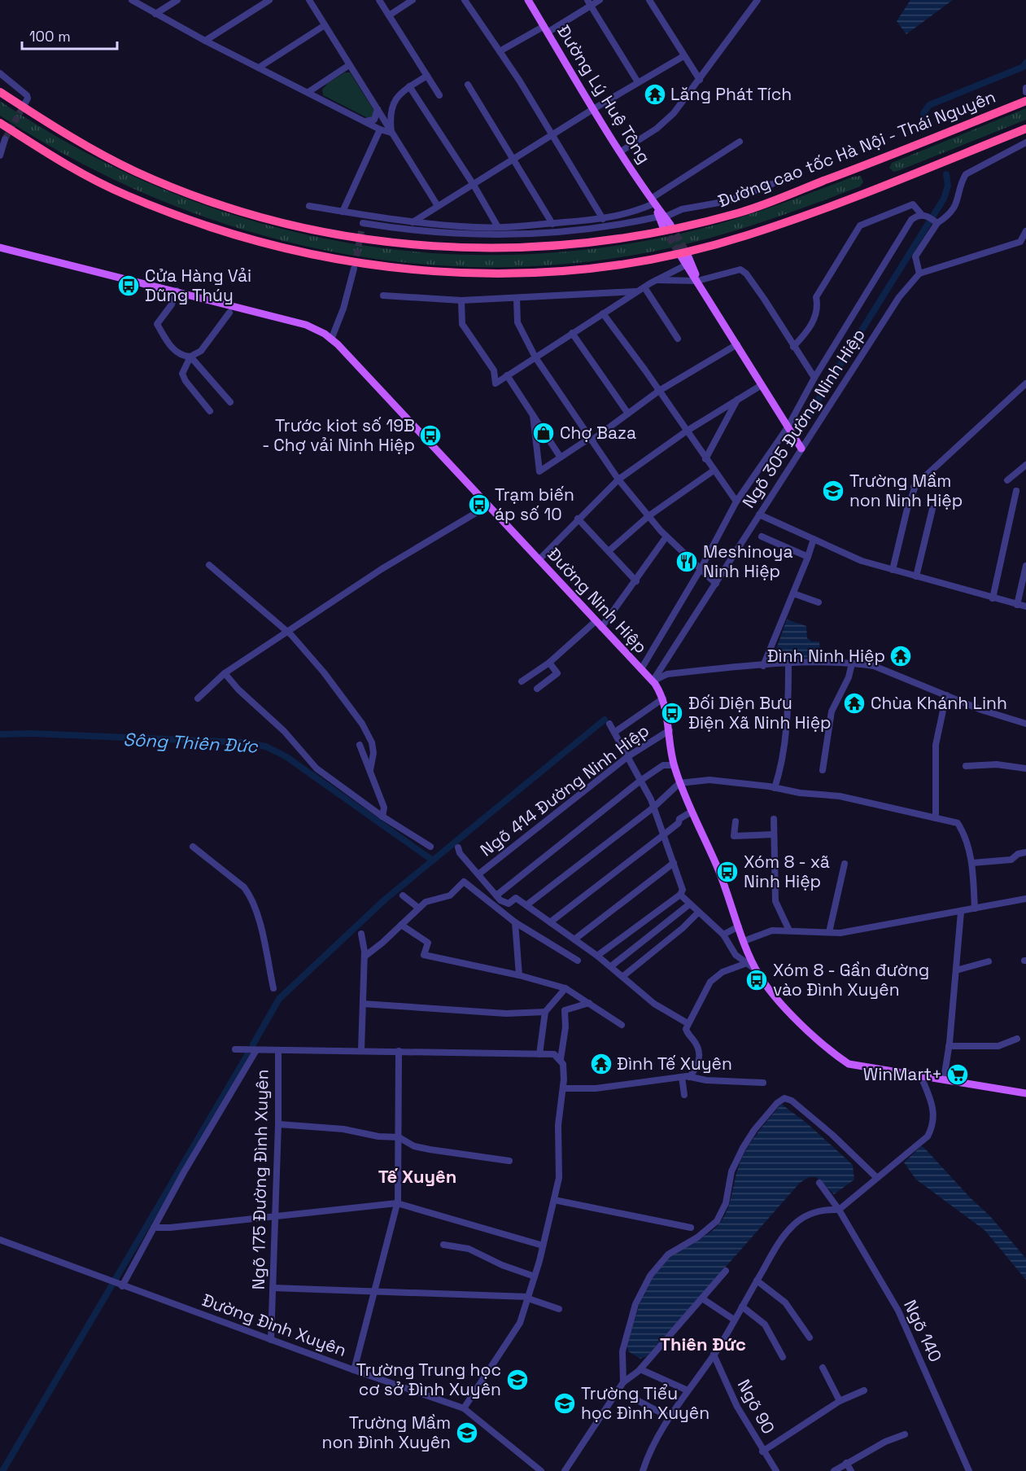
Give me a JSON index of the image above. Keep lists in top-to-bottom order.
{
  "streets": {
    "highway": ["Đường cao tốc Hà Nội - Thái Nguyên"],
    "main road": ["Đường Lý Huệ Tông", "Đường Ninh Hiệp"],
    "street": [
      "Ngõ 305 Đường Ninh Hiệp",
      "Ngõ 414 Đường Ninh Hiệp",
      "Ngõ 175 Đường Đình Xuyên",
      "Đường Đình Xuyên",
      "Ngõ 140",
      "Ngõ 90"
    ]
  },
  "crossings": [
    ["Ngõ 305 Đường Ninh Hiệp", "Đường Ninh Hiệp"],
    ["Đường Ninh Hiệp", "Ngõ 414 Đường Ninh Hiệp"],
    ["Ngõ 175 Đường Đình Xuyên", "Đường Đình Xuyên"]
  ],
  "districts": ["Tế Xuyên", "Thiên Đức"],
  "water": ["Sông Thiên Đức"],
  "places": {
    "temple": [
      "Lăng Phát Tích",
      "Đình Ninh Hiệp",
      "Chùa Khánh Linh",
      "Đình Tế Xuyên"
    ],
    "bus stop": [
      "Cửa Hàng Vải Dũng Thúy",
      "Trước kiot số 19B - Chợ vải Ninh Hiệp",
      "Trạm biến áp số 10",
      "Đối Diện Bưu Điện Xã Ninh Hiệp",
      "Xóm 8 - xã Ninh Hiệp",
      "Xóm 8 - Gần đường vào Đình Xuyên"
    ],
    "shop": ["Chợ Baza"],
    "school or university": [
      "Trường Mầm non Ninh Hiệp",
      "Trường Trung học cơ sở Đình Xuyên",
      "Trường Tiểu học Đình Xuyên",
      "Trường Mầm non Đình Xuyên"
    ],
    "restaurant": ["Meshinoya Ninh Hiệp"],
    "supermarket": ["WinMart+"]
  },
  "scale_bar": "100 m"
}
